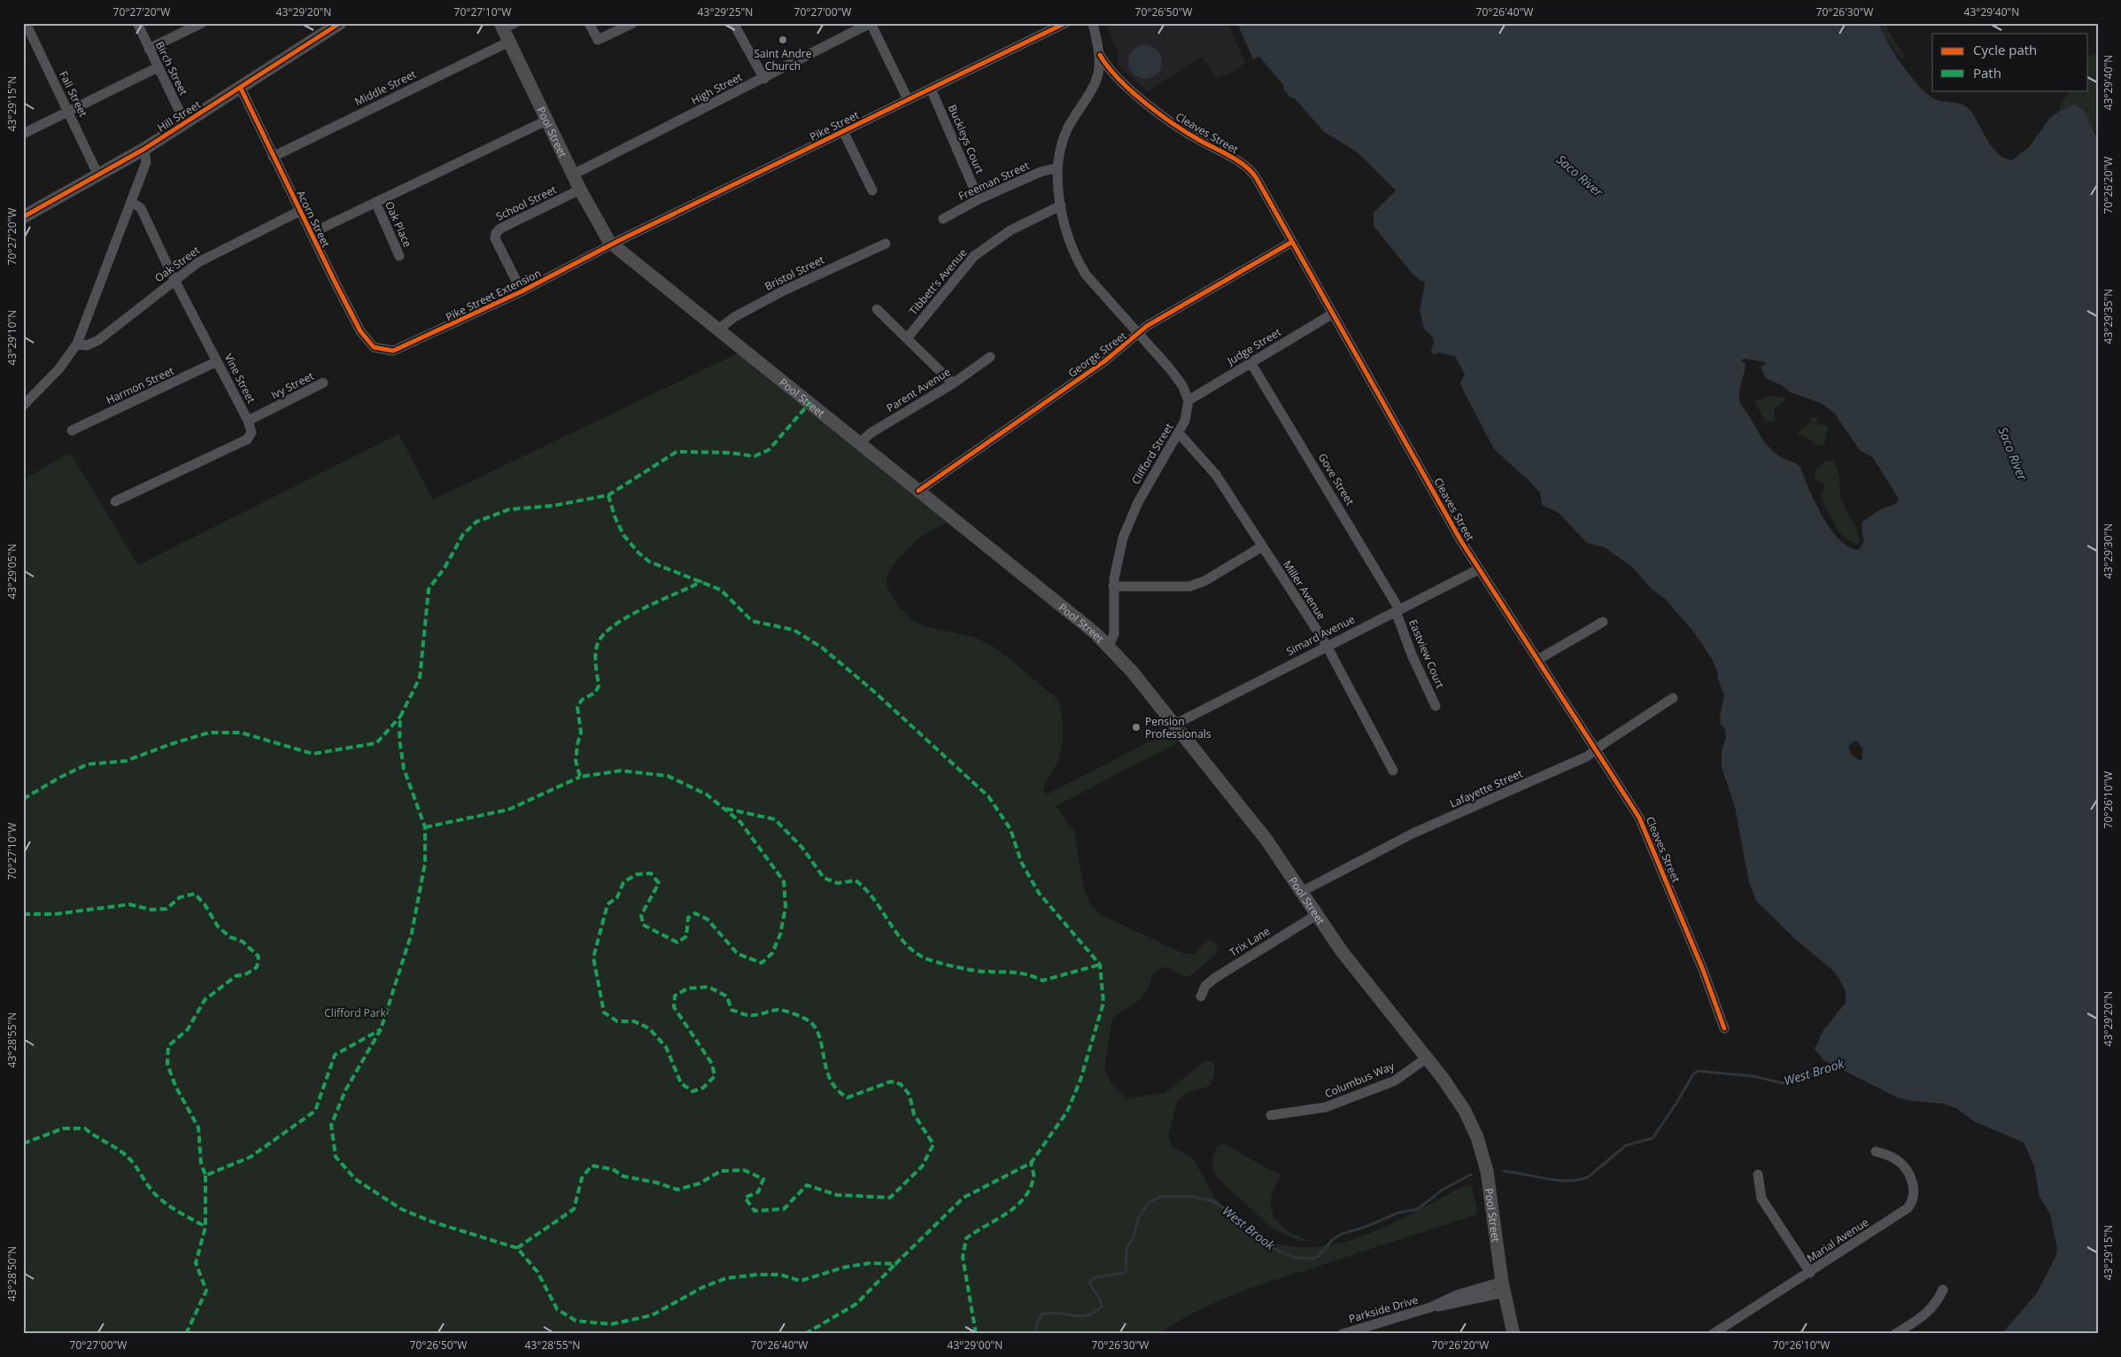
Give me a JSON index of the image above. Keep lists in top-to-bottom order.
{
  "streets": {
    "main road": ["Hill Street", "Pool Street"],
    "street": [
      "Birch Street",
      "Middle Street",
      "High Street",
      "Fall Street",
      "Pike Street",
      "Cleaves Street",
      "Buckleys Court",
      "Freeman Street",
      "School Street",
      "Acorn Street",
      "Oak Place",
      "Oak Street",
      "Bristol Street",
      "Tibbett's Avenue",
      "Pike Street Extension",
      "Judge Street",
      "George Street",
      "Vine Street",
      "Harmon Street",
      "Ivy Street",
      "Parent Avenue",
      "Clifford Street",
      "Gove Street",
      "Miller Avenue",
      "Simard Avenue",
      "Eastview Court",
      "Lafayette Street",
      "Trix Lane",
      "Columbus Way",
      "Marial Avenue",
      "Parkside Drive"
    ]
  },
  "crossings": [
    ["Birch Street", "Hill Street"],
    ["Middle Street", "Pool Street"],
    ["Middle Street", "Acorn Street"],
    ["High Street", "Pool Street"],
    ["Fall Street", "Hill Street"],
    ["Hill Street", "Acorn Street"],
    ["Pike Street", "Pool Street"],
    ["Pike Street", "Buckleys Court"],
    ["Pike Street", "Pike Street Extension"],
    ["Pool Street", "School Street"],
    ["Pool Street", "Bristol Street"],
    ["Pool Street", "Pike Street Extension"],
    ["Pool Street", "George Street"],
    ["Pool Street", "Parent Avenue"],
    ["Pool Street", "Clifford Street"],
    ["Pool Street", "Simard Avenue"],
    ["Pool Street", "Lafayette Street"],
    ["Pool Street", "Trix Lane"],
    ["Pool Street", "Columbus Way"],
    ["Pool Street", "Parkside Drive"],
    ["Cleaves Street", "Judge Street"],
    ["Cleaves Street", "George Street"],
    ["Cleaves Street", "Simard Avenue"],
    ["Cleaves Street", "Lafayette Street"],
    ["Buckleys Court", "Freeman Street"],
    ["School Street", "Pike Street Extension"],
    ["Acorn Street", "Oak Street"],
    ["Acorn Street", "Pike Street Extension"],
    ["Oak Street", "Vine Street"],
    ["Judge Street", "Clifford Street"],
    ["Judge Street", "Gove Street"],
    ["Vine Street", "Harmon Street"],
    ["Vine Street", "Ivy Street"],
    ["Clifford Street", "Miller Avenue"],
    ["Gove Street", "Simard Avenue"],
    ["Gove Street", "Eastview Court"],
    ["Miller Avenue", "Simard Avenue"],
    ["Simard Avenue", "Eastview Court"]
  ],
  "water": ["Saco River", "West Brook"],
  "parks": ["Clifford Park"],
  "places": ["Saint Andre Church", "Pension Professionals"],
  "legend": ["Cycle path", "Path"],
  "coordinates": [
    "70°27'20\"W",
    "43°29'20\"N",
    "70°27'10\"W",
    "43°29'25\"N",
    "70°27'00\"W",
    "70°26'50\"W",
    "70°26'40\"W",
    "70°26'30\"W",
    "43°29'40\"N",
    "43°29'15\"N",
    "70°26'20\"W",
    "43°29'35\"N",
    "43°29'10\"N",
    "43°29'30\"N",
    "43°29'05\"N",
    "70°26'10\"W",
    "43°28'55\"N",
    "43°28'50\"N",
    "43°29'00\"N"
  ]
}
